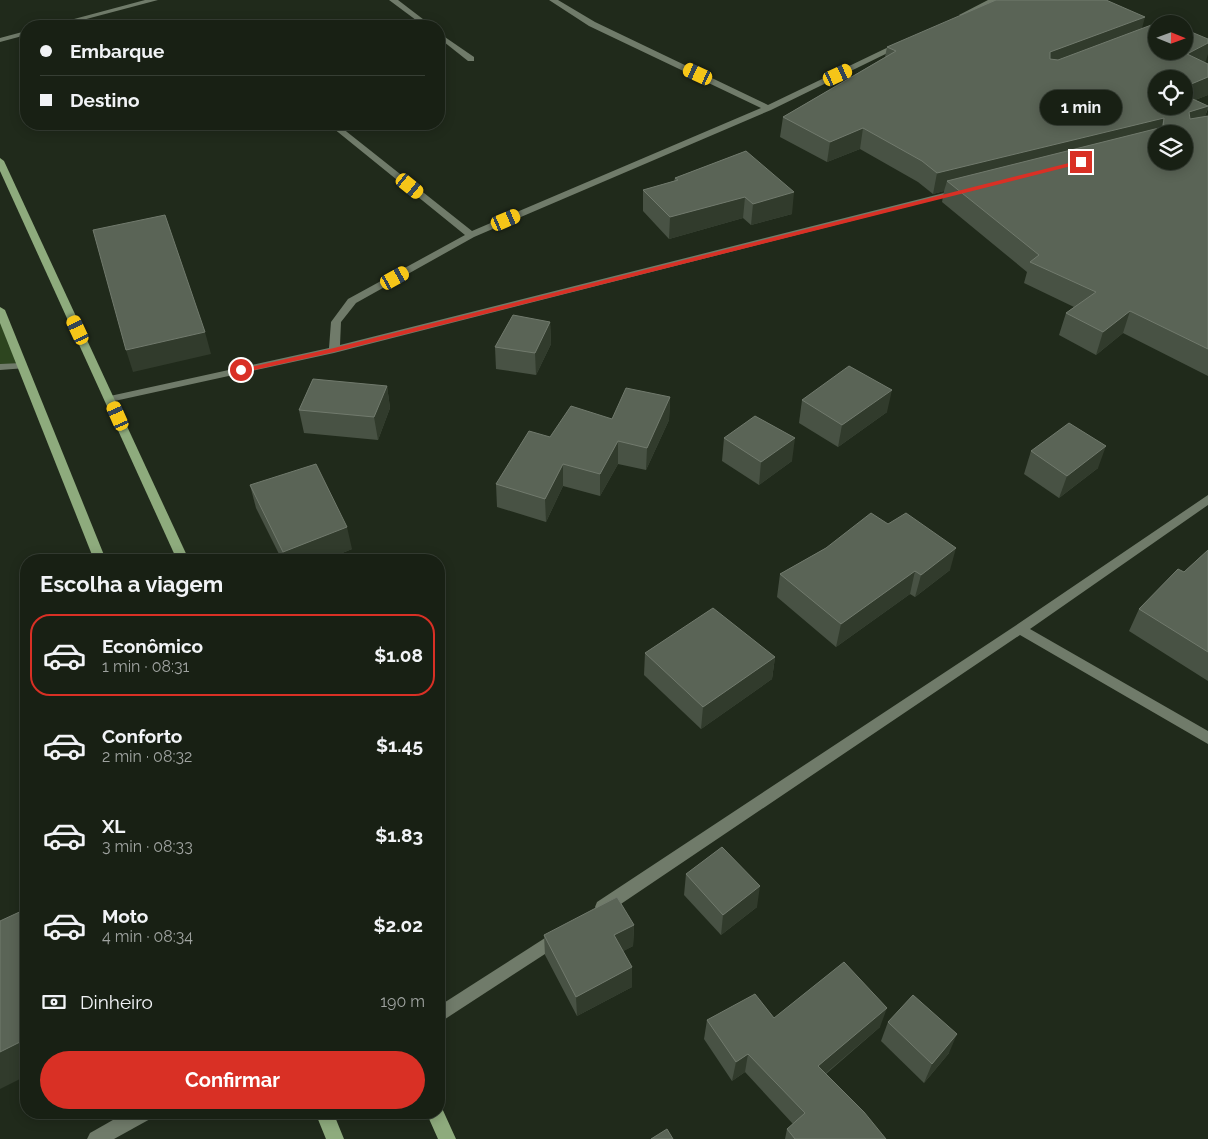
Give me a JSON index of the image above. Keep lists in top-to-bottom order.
{
  "north": "right",
  "page": {
    "banner": ["Embarque", "Destino"],
    "bubble": "1 min",
    "heading": "Escolha a viagem",
    "list": [
      {
        "name": "Econômico",
        "note": "1 min · 08:31",
        "value": "$1.08"
      },
      {
        "name": "Conforto",
        "note": "2 min · 08:32",
        "value": "$1.45"
      },
      {
        "name": "XL",
        "note": "3 min · 08:33",
        "value": "$1.83"
      },
      {
        "name": "Moto",
        "note": "4 min · 08:34",
        "value": "$2.02"
      }
    ],
    "pay": ["Dinheiro", "190 m"],
    "buttons": "Confirmar"
  }
}
